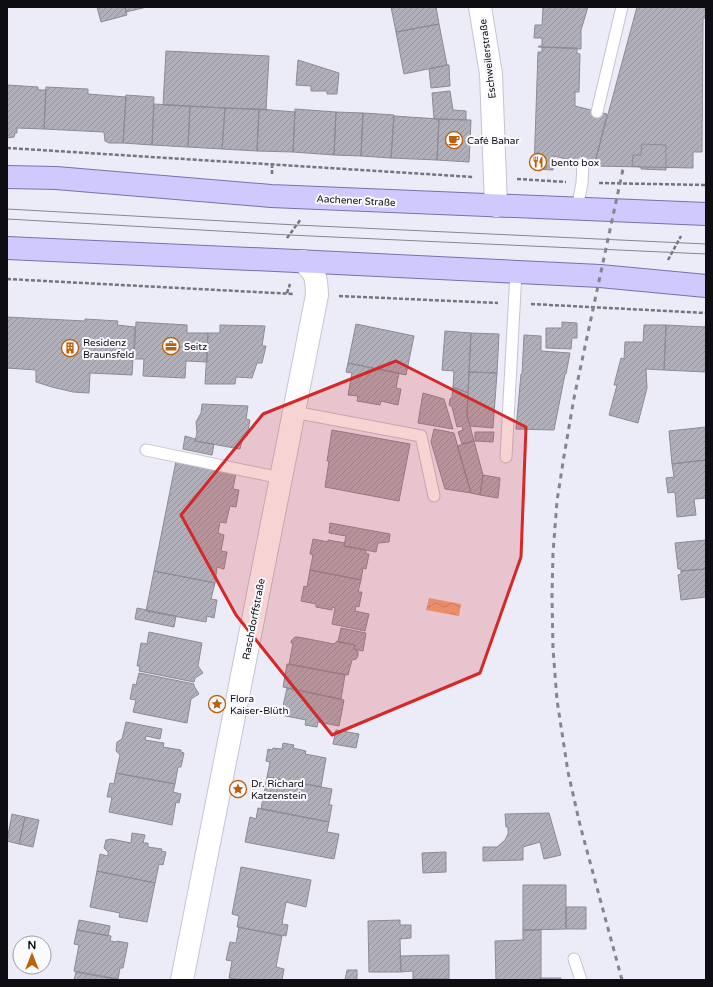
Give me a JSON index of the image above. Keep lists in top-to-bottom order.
{
  "streets": {
    "main road": ["Aachener Straße"],
    "street": ["Eschweilerstraße", "Raschdorffstraße"]
  },
  "crossings": [
    ["Eschweilerstraße", "Aachener Straße"]
  ],
  "places": {
    "cafe": ["Café Bahar"],
    "restaurant": ["bento box"],
    "office": ["Seitz"],
    "building": ["Residenz Braunsfeld"],
    "place": ["Flora Kaiser-Blüth", "Dr. Richard Katzenstein"]
  },
  "north": "top"
}
